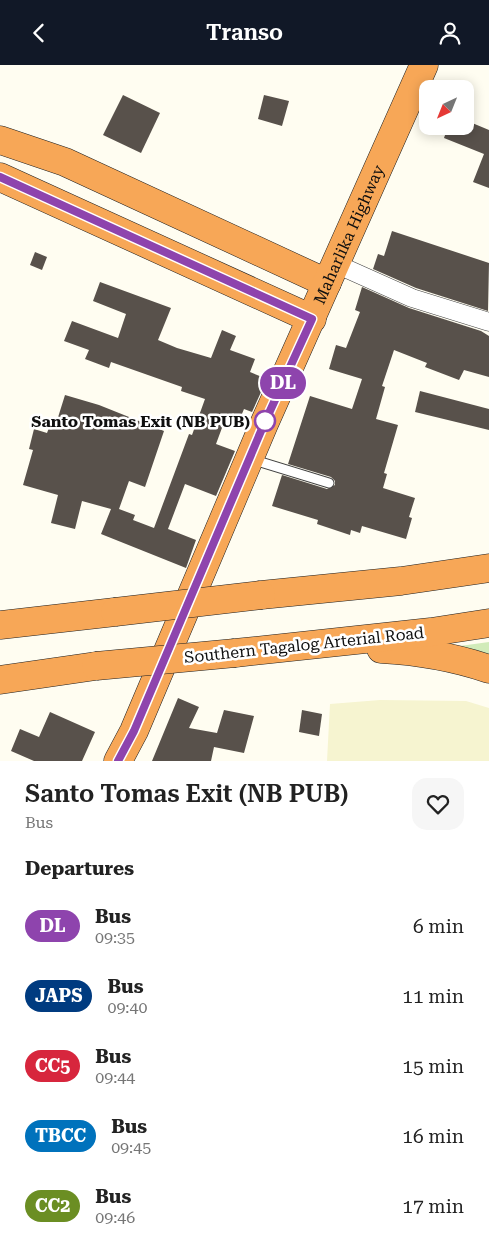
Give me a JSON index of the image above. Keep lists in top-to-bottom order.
{
  "streets": {
    "highway": ["Maharlika Highway", "Southern Tagalog Arterial Road"]
  },
  "places": ["Santo Tomas Exit (NB PUB)"],
  "lines": ["bus line DL"],
  "north": "bottom left",
  "page": {
    "header": "Transo",
    "on_map": "DL",
    "heading": [
      ["Santo Tomas Exit (NB PUB)", "Bus"],
      "Departures"
    ],
    "list": [
      {
        "mark": "DL",
        "name": "Bus",
        "note": "09:35",
        "value": "6 min"
      },
      {
        "mark": "JAPS",
        "name": "Bus",
        "note": "09:40",
        "value": "11 min"
      },
      {
        "mark": "CC5",
        "name": "Bus",
        "note": "09:44",
        "value": "15 min"
      },
      {
        "mark": "TBCC",
        "name": "Bus",
        "note": "09:45",
        "value": "16 min"
      },
      {
        "mark": "CC2",
        "name": "Bus",
        "note": "09:46",
        "value": "17 min"
      }
    ]
  }
}
